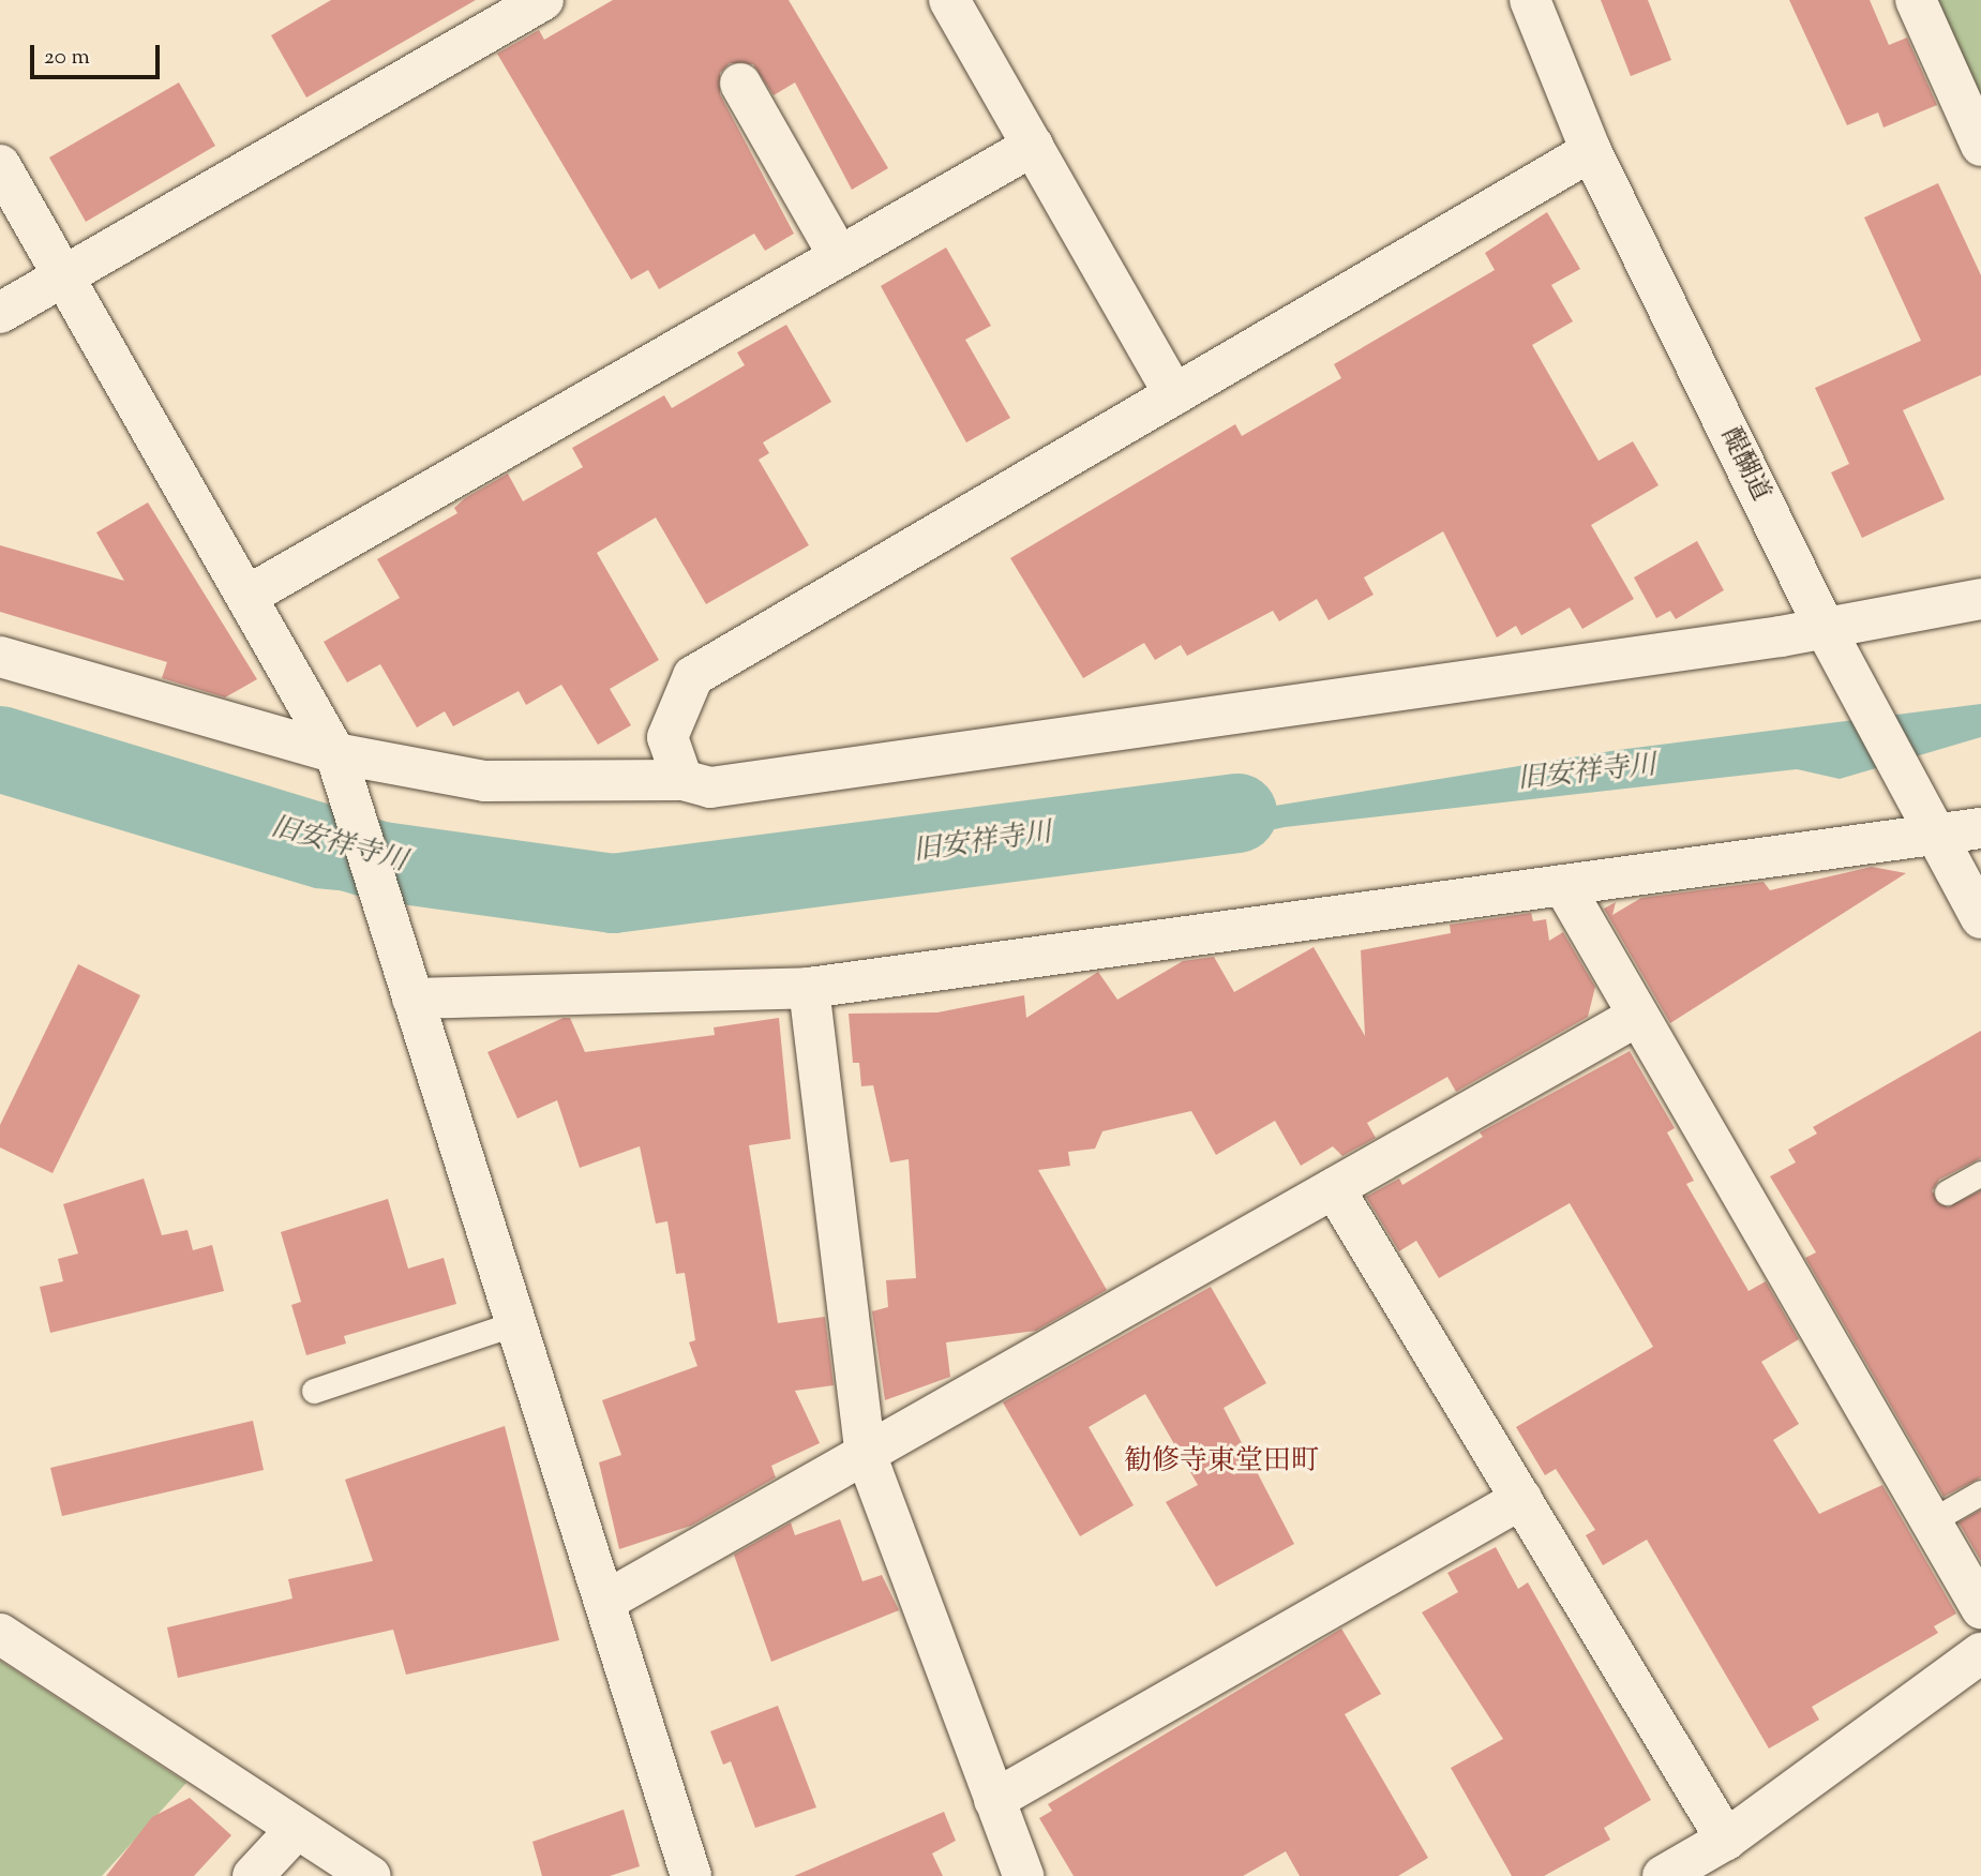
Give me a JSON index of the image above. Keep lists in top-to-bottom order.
{
  "streets": {
    "street": ["醍醐道"]
  },
  "districts": ["勧修寺東堂田町"],
  "water": ["旧安祥寺川"],
  "scale_bar": "20 m"
}
